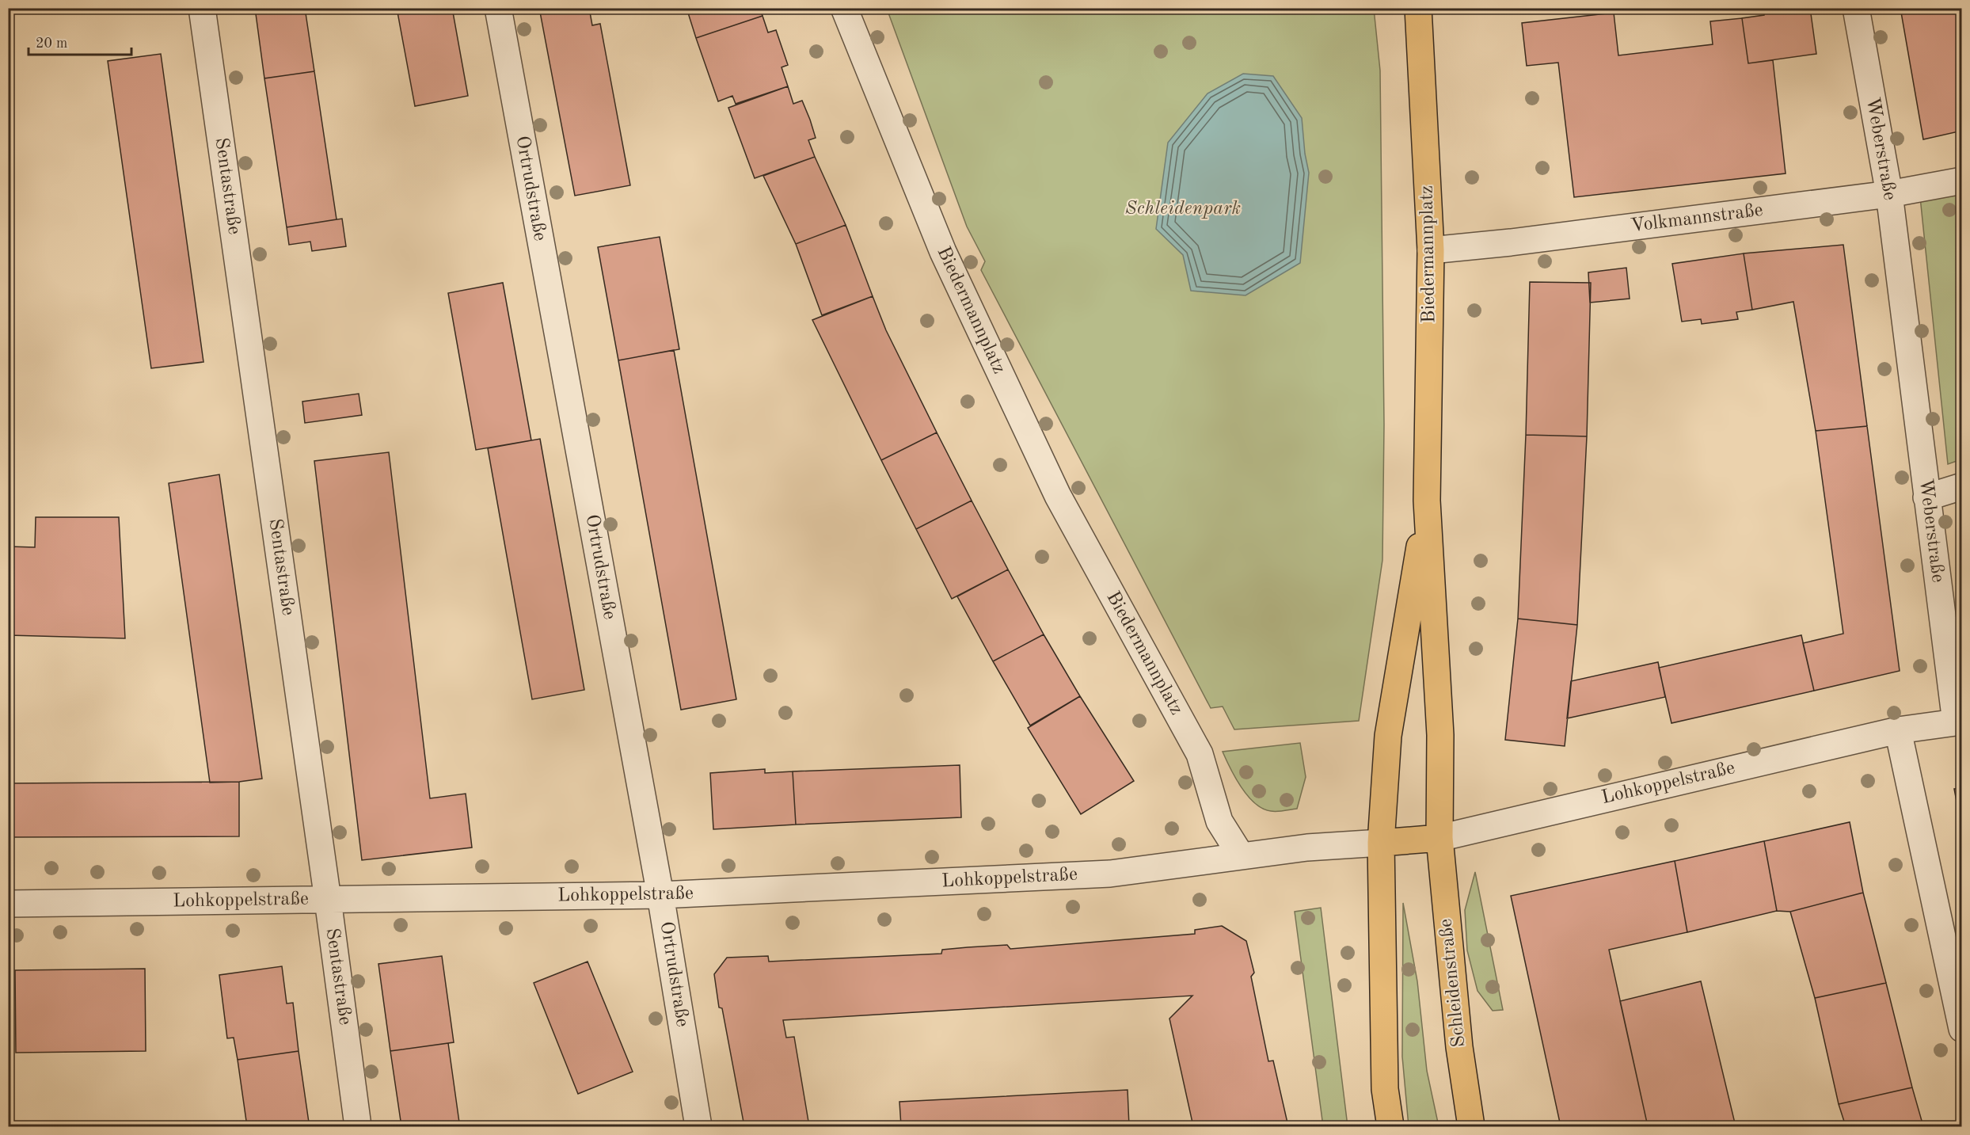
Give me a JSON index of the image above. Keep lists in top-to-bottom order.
{
  "streets": {
    "main road": ["Biedermannplatz", "Schleidenstraße"],
    "street": [
      "Weberstraße",
      "Sentastraße",
      "Ortrudstraße",
      "Volkmannstraße",
      "Lohkoppelstraße"
    ]
  },
  "crossings": [
    ["Weberstraße", "Volkmannstraße"],
    ["Weberstraße", "Lohkoppelstraße"],
    ["Sentastraße", "Lohkoppelstraße"],
    ["Ortrudstraße", "Lohkoppelstraße"],
    ["Volkmannstraße", "Biedermannplatz"],
    ["Biedermannplatz", "Lohkoppelstraße"],
    ["Biedermannplatz", "Schleidenstraße"],
    ["Lohkoppelstraße", "Schleidenstraße"]
  ],
  "parks": ["Schleidenpark"],
  "scale_bar": "20 m"
}
